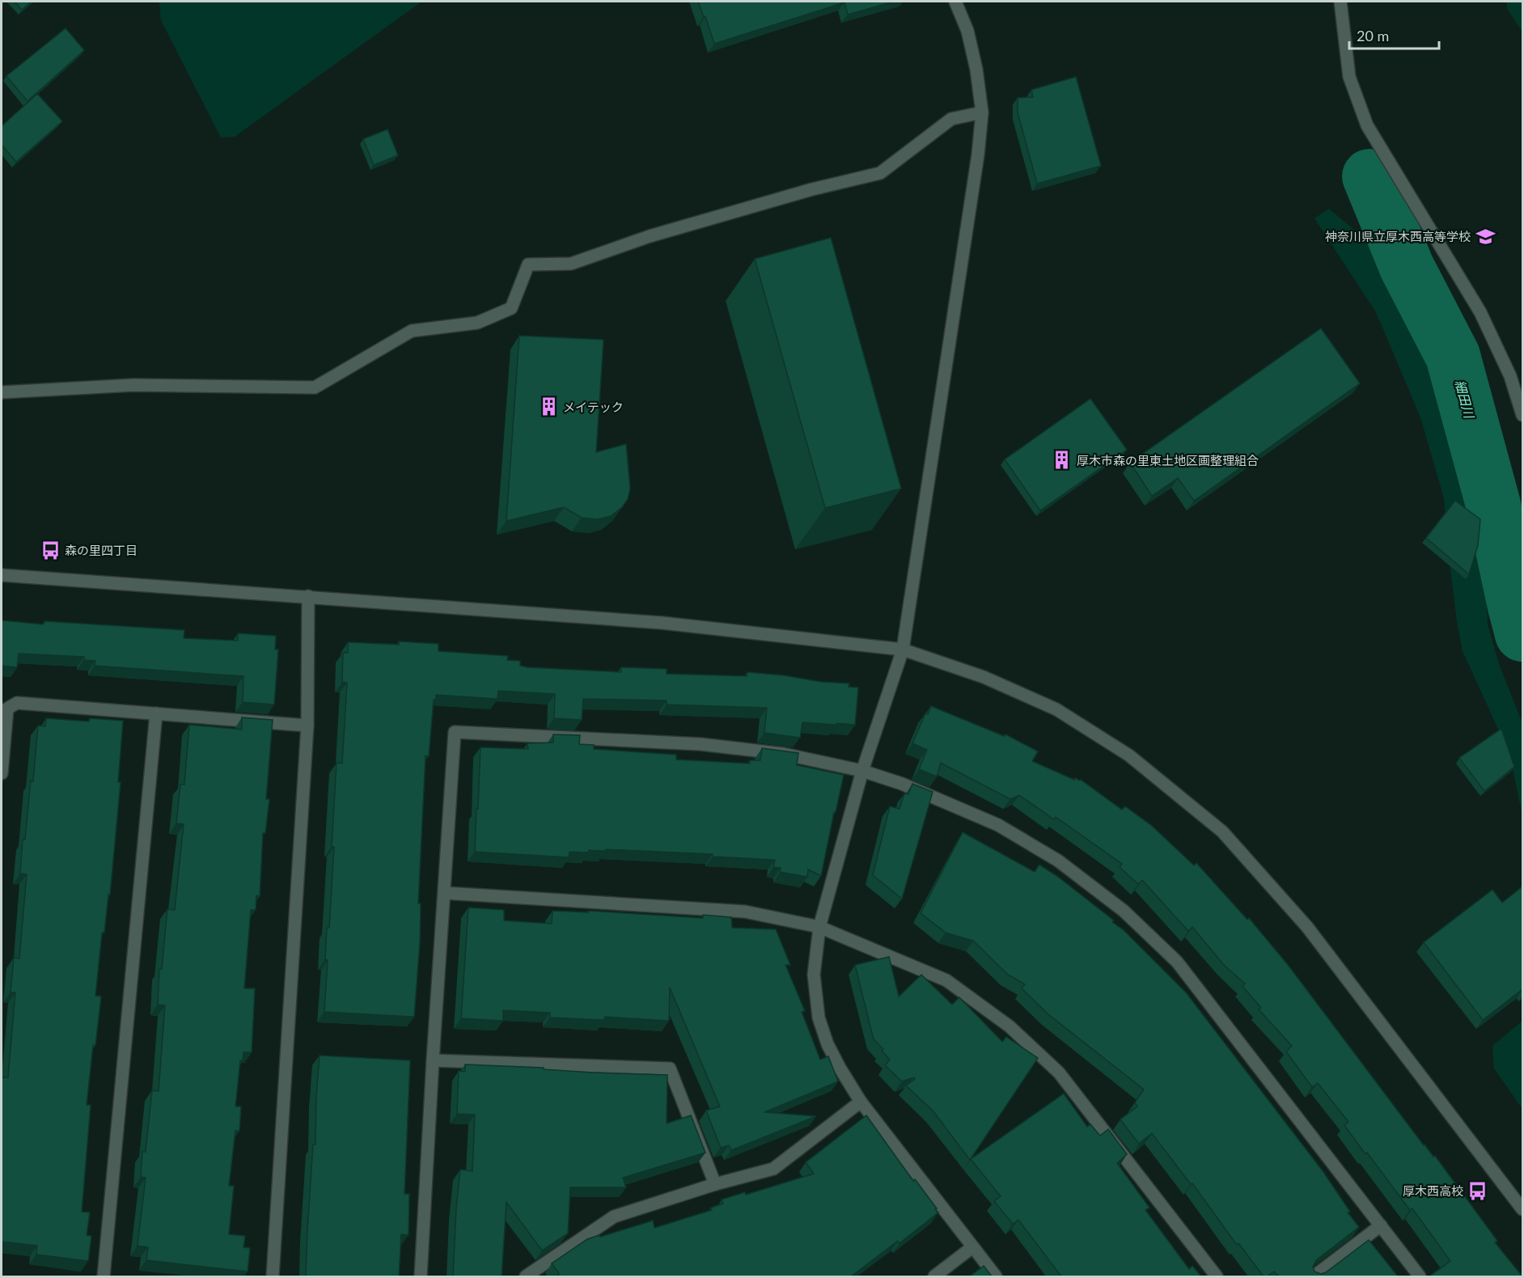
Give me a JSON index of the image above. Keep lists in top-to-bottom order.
{
  "water": ["細田川"],
  "places": {
    "school or university": ["神奈川県立厚木西高等学校"],
    "building": ["メイテック", "厚木市森の里東土地区画整理組合"],
    "bus stop": ["森の里四丁目", "厚木西高校"]
  },
  "scale_bar": "20 m"
}
